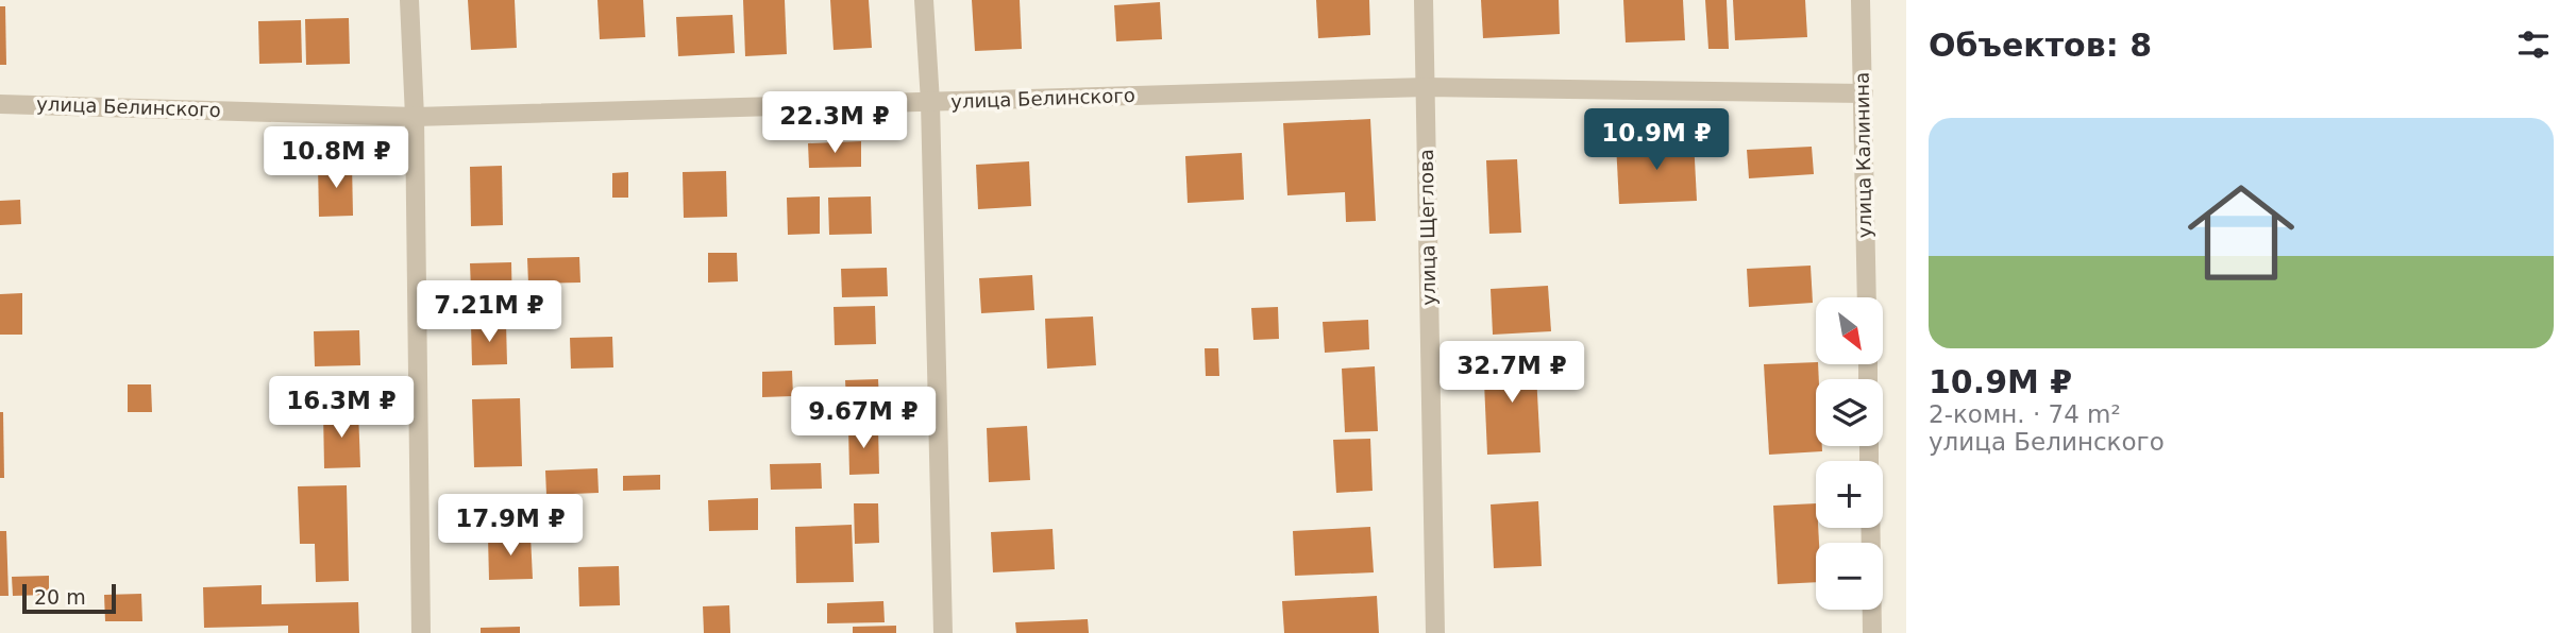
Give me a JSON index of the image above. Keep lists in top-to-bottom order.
{
  "streets": {
    "street": ["улица Белинского", "улица Калинина", "улица Щеглова"]
  },
  "crossings": [
    ["улица Белинского", "улица Калинина"],
    ["улица Белинского", "улица Щеглова"]
  ],
  "scale_bar": "20 m",
  "north": "bottom right",
  "page": {
    "heading": "Объектов: 8",
    "list": [
      {
        "name": "10.9M ₽",
        "note": "2-комн. · 74 m² · улица Белинского"
      }
    ],
    "price": [
      "22.3M ₽",
      "10.9M ₽",
      "10.8M ₽",
      "7.21M ₽",
      "32.7M ₽",
      "16.3M ₽",
      "9.67M ₽",
      "17.9M ₽"
    ],
    "map_buttons": ["+", "−"],
    "scale": "20 m"
  }
}
